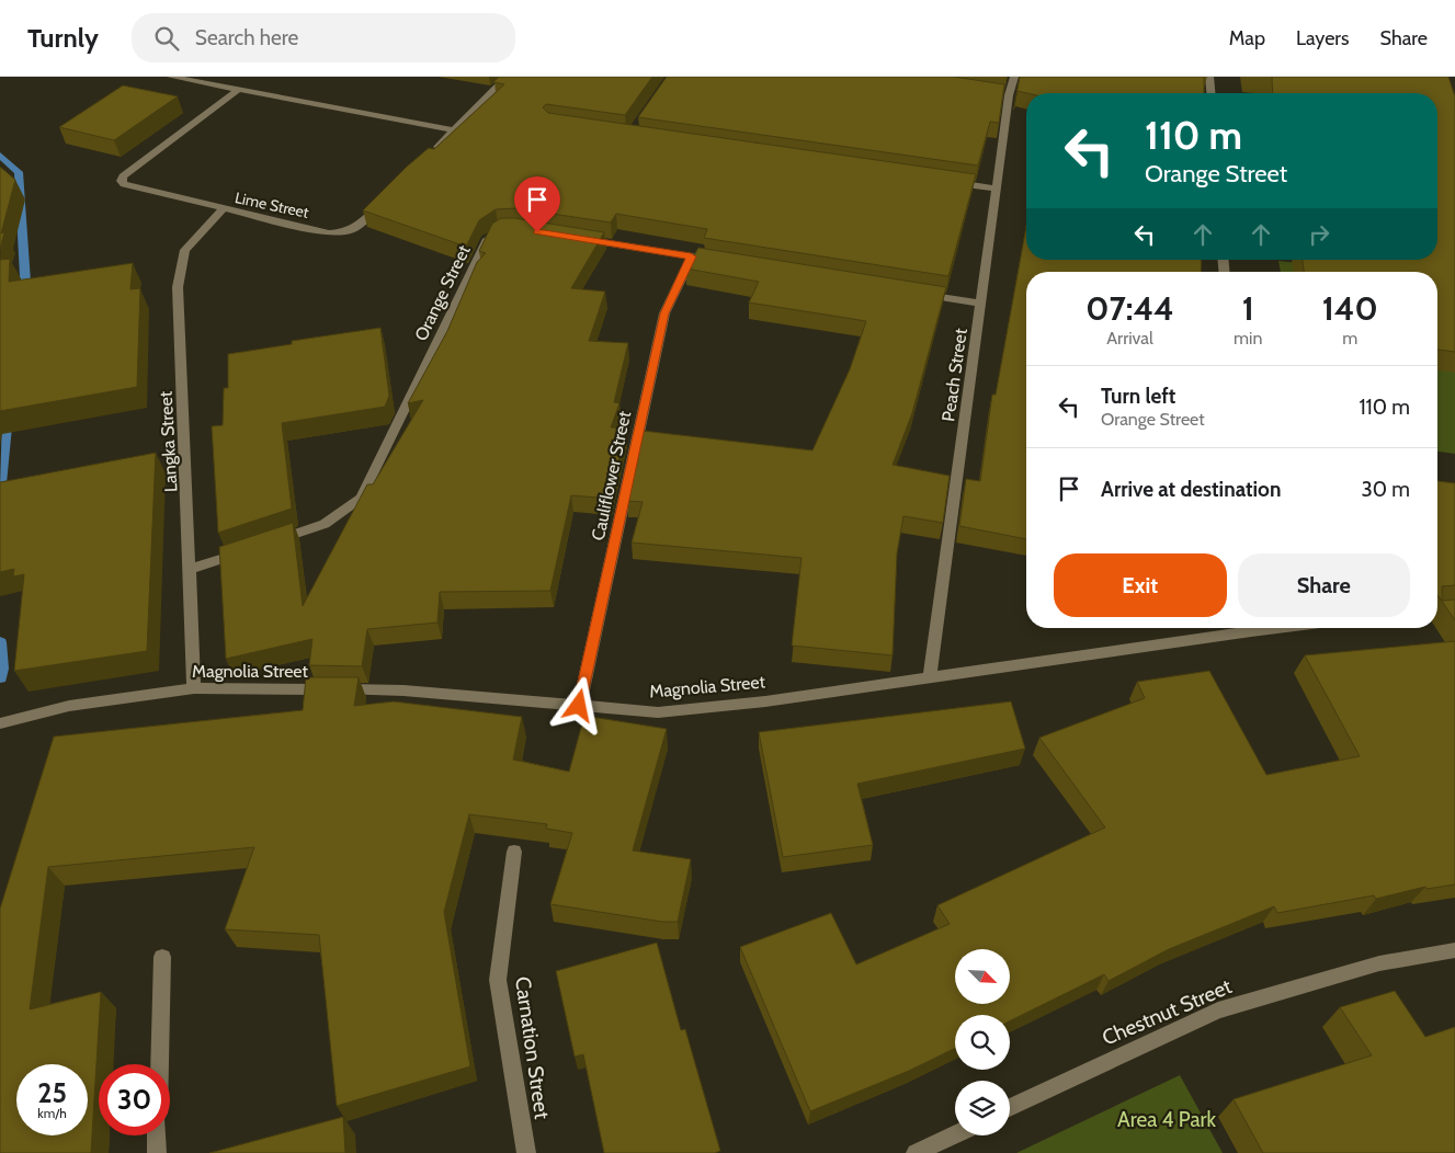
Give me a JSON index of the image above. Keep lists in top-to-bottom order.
{
  "streets": {
    "street": [
      "Lime Street",
      "Orange Street",
      "Peach Street",
      "Langka Street",
      "Cauliflower Street",
      "Magnolia Street",
      "Chestnut Street",
      "Carnation Street"
    ]
  },
  "crossings": [
    ["Lime Street", "Langka Street"],
    ["Orange Street", "Langka Street"],
    ["Peach Street", "Magnolia Street"],
    ["Langka Street", "Magnolia Street"],
    ["Cauliflower Street", "Magnolia Street"]
  ],
  "parks": ["Area 4 Park"],
  "north": "bottom right",
  "page": {
    "header": "Turnly",
    "search": "Search here",
    "nav": ["Map", "Layers", "Share"],
    "turn": ["110 m", "Orange Street"],
    "eta": [
      "07:44",
      "Arrival",
      "1",
      "min",
      "140",
      "m"
    ],
    "list": [
      {
        "name": "Turn left",
        "note": "Orange Street",
        "value": "110 m"
      },
      {
        "name": "Arrive at destination",
        "value": "30 m"
      }
    ],
    "buttons": ["Exit", "Share"],
    "speed": "25 km/h",
    "limit": "30"
  }
}
